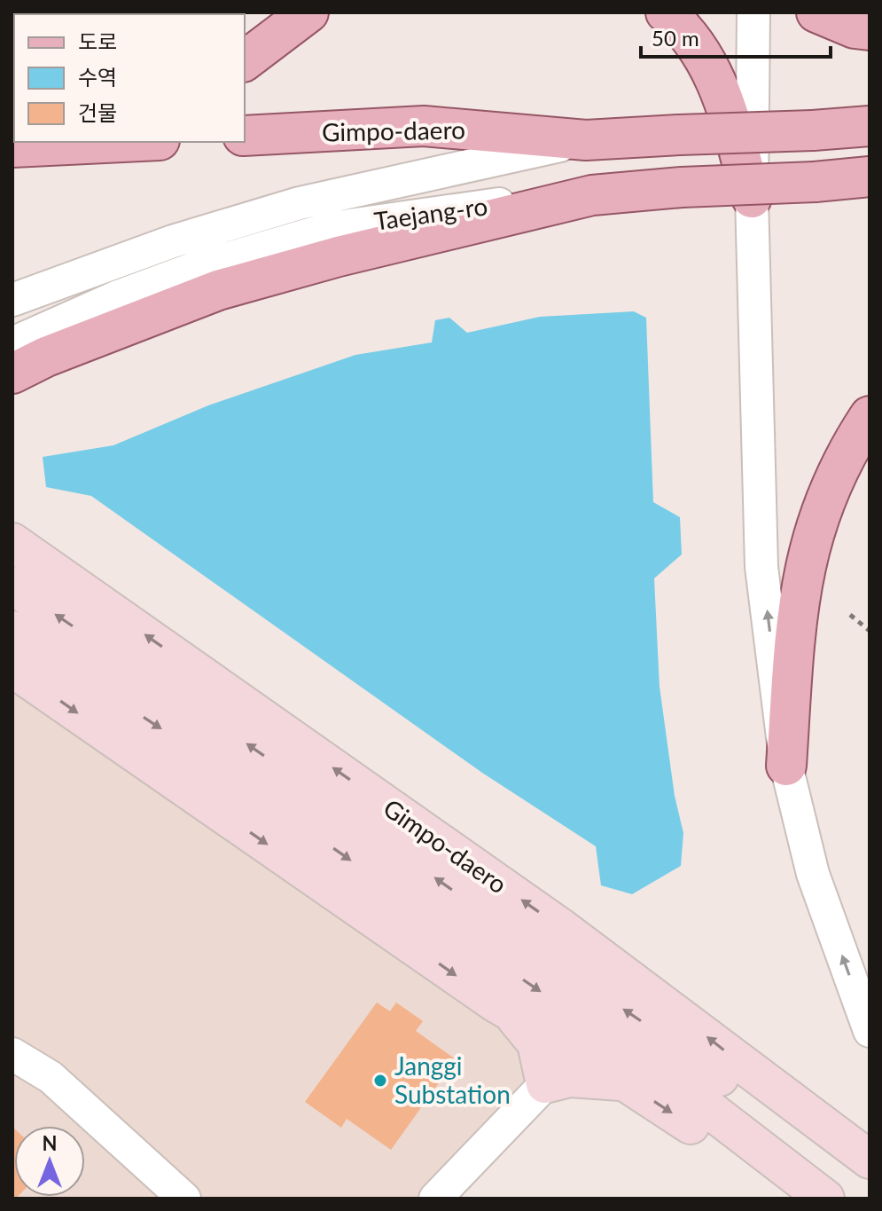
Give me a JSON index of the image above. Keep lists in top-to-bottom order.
{
  "streets": {
    "main road": ["Gimpo-daero", "Taejang-ro"]
  },
  "crossings": [
    ["Gimpo-daero", "Taejang-ro"]
  ],
  "places": ["Janggi Substation"],
  "legend": ["도로", "수역", "건물"],
  "scale_bar": "50 m",
  "north": "top"
}
